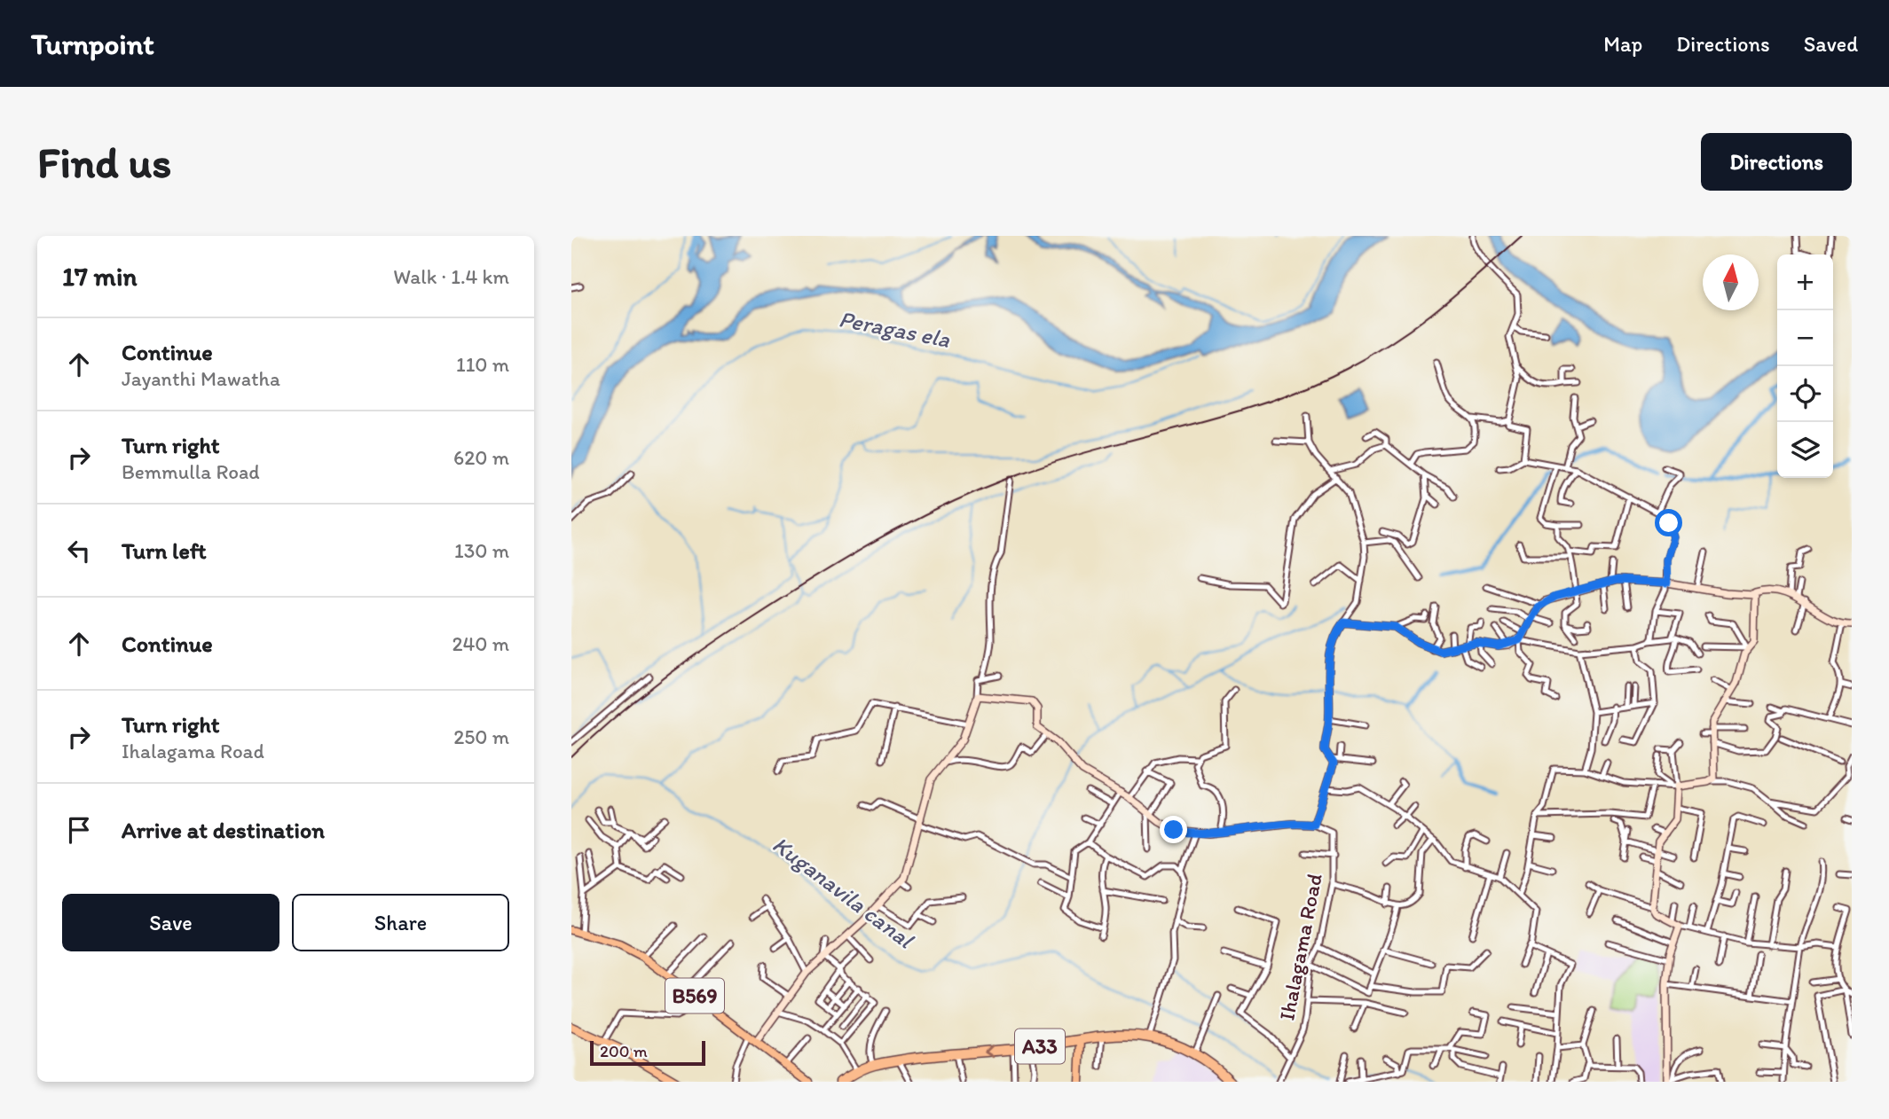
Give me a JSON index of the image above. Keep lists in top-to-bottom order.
{
  "streets": {
    "highway": ["A33"],
    "main road": ["B569"],
    "street": ["Ihalagama Road"]
  },
  "water": ["Peragas ela", "Kuganavila canal"],
  "scale_bar": "200 m",
  "north": "top",
  "page": {
    "header": "Turnpoint",
    "nav": ["Map", "Directions", "Saved"],
    "buttons": [
      "Directions",
      ["Save", "Share"]
    ],
    "title": "Find us",
    "heading": ["17 min", "Walk · 1.4 km"],
    "map_buttons": ["+", "−"],
    "list": [
      ["Continue", "Jayanthi Mawatha", "110 m"],
      ["Turn right", "Bemmulla Road", "620 m"],
      ["Turn left", "130 m"],
      ["Continue", "240 m"],
      ["Turn right", "Ihalagama Road", "250 m"],
      "Arrive at destination"
    ],
    "scale": "200 m"
  }
}
